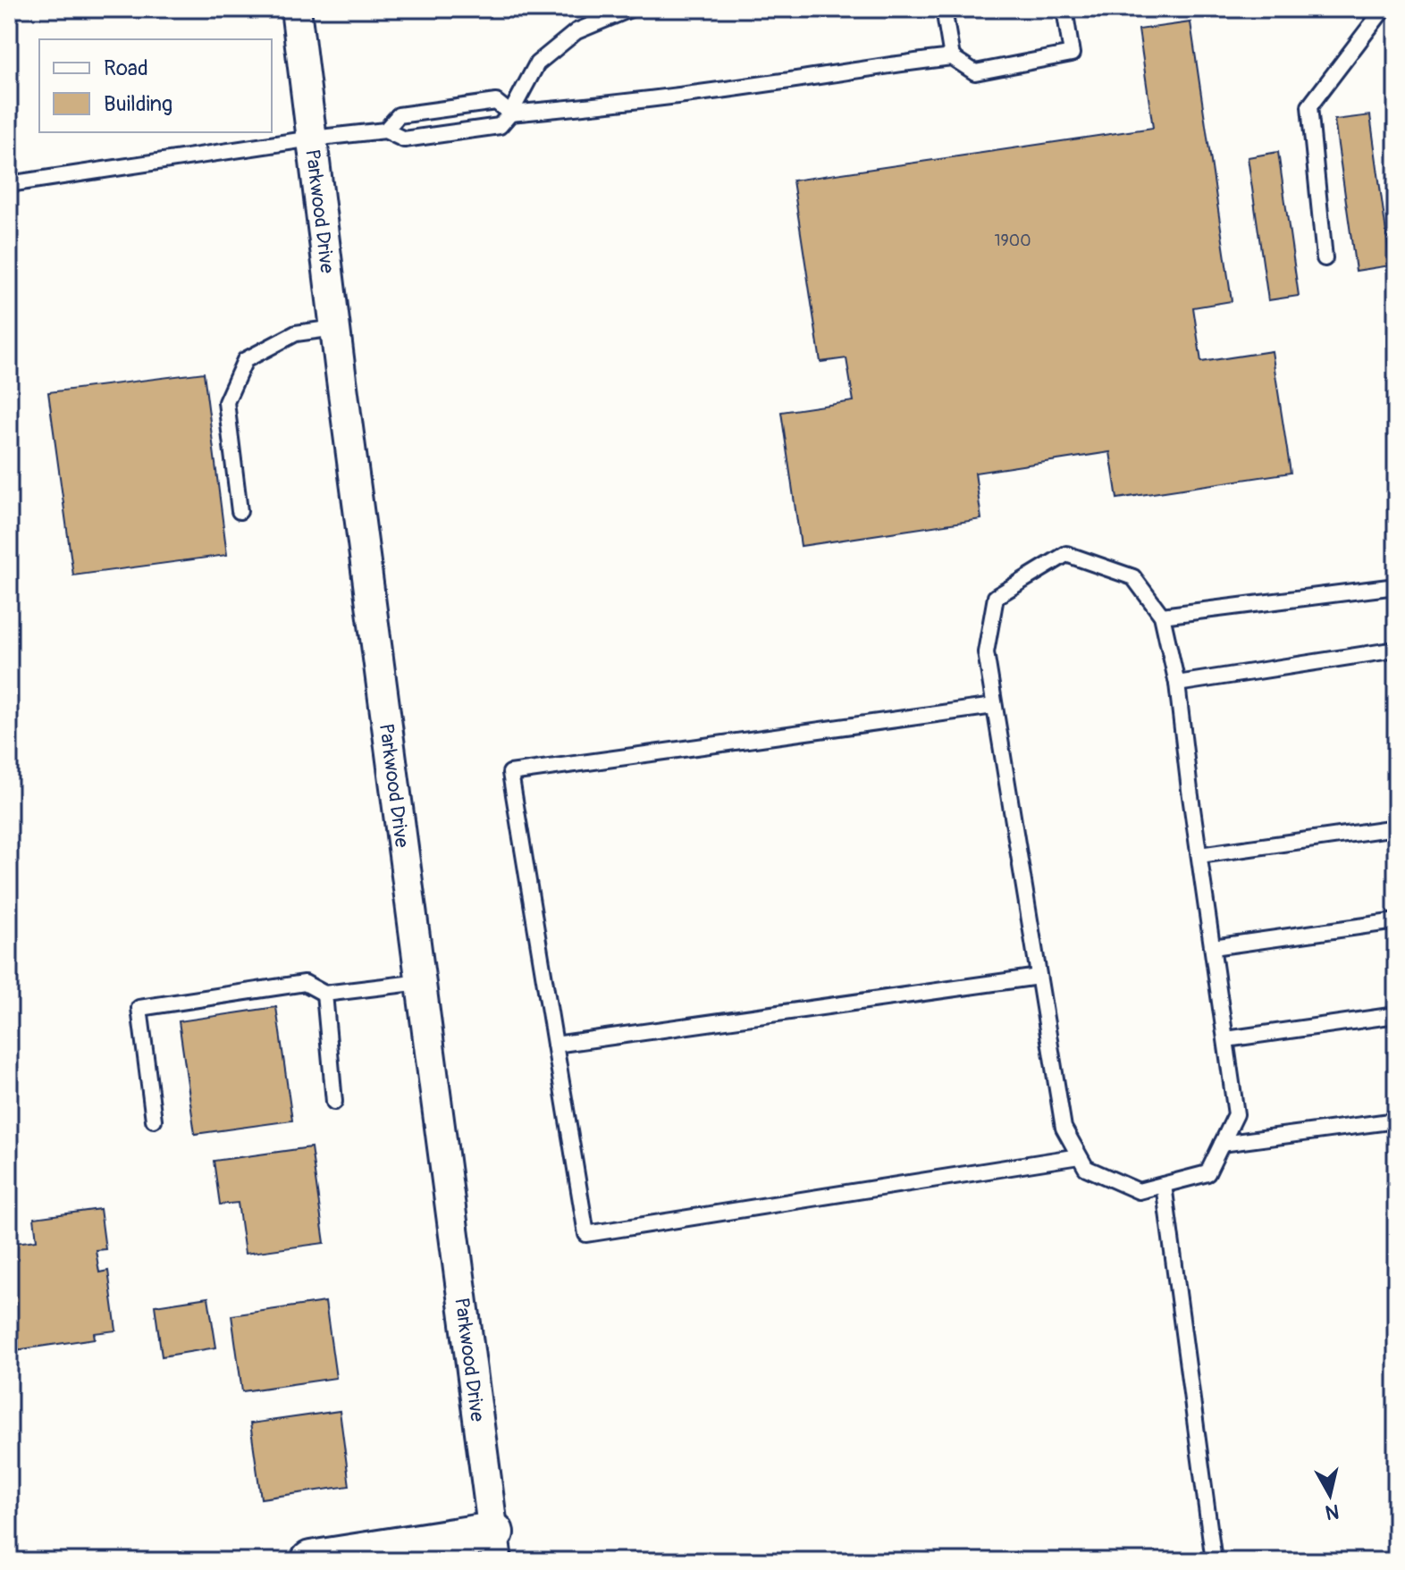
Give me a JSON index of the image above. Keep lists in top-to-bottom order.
{
  "streets": {
    "street": ["Parkwood Drive"]
  },
  "house_numbers": ["1900"],
  "legend": ["Road", "Building"],
  "north": "bottom"
}
